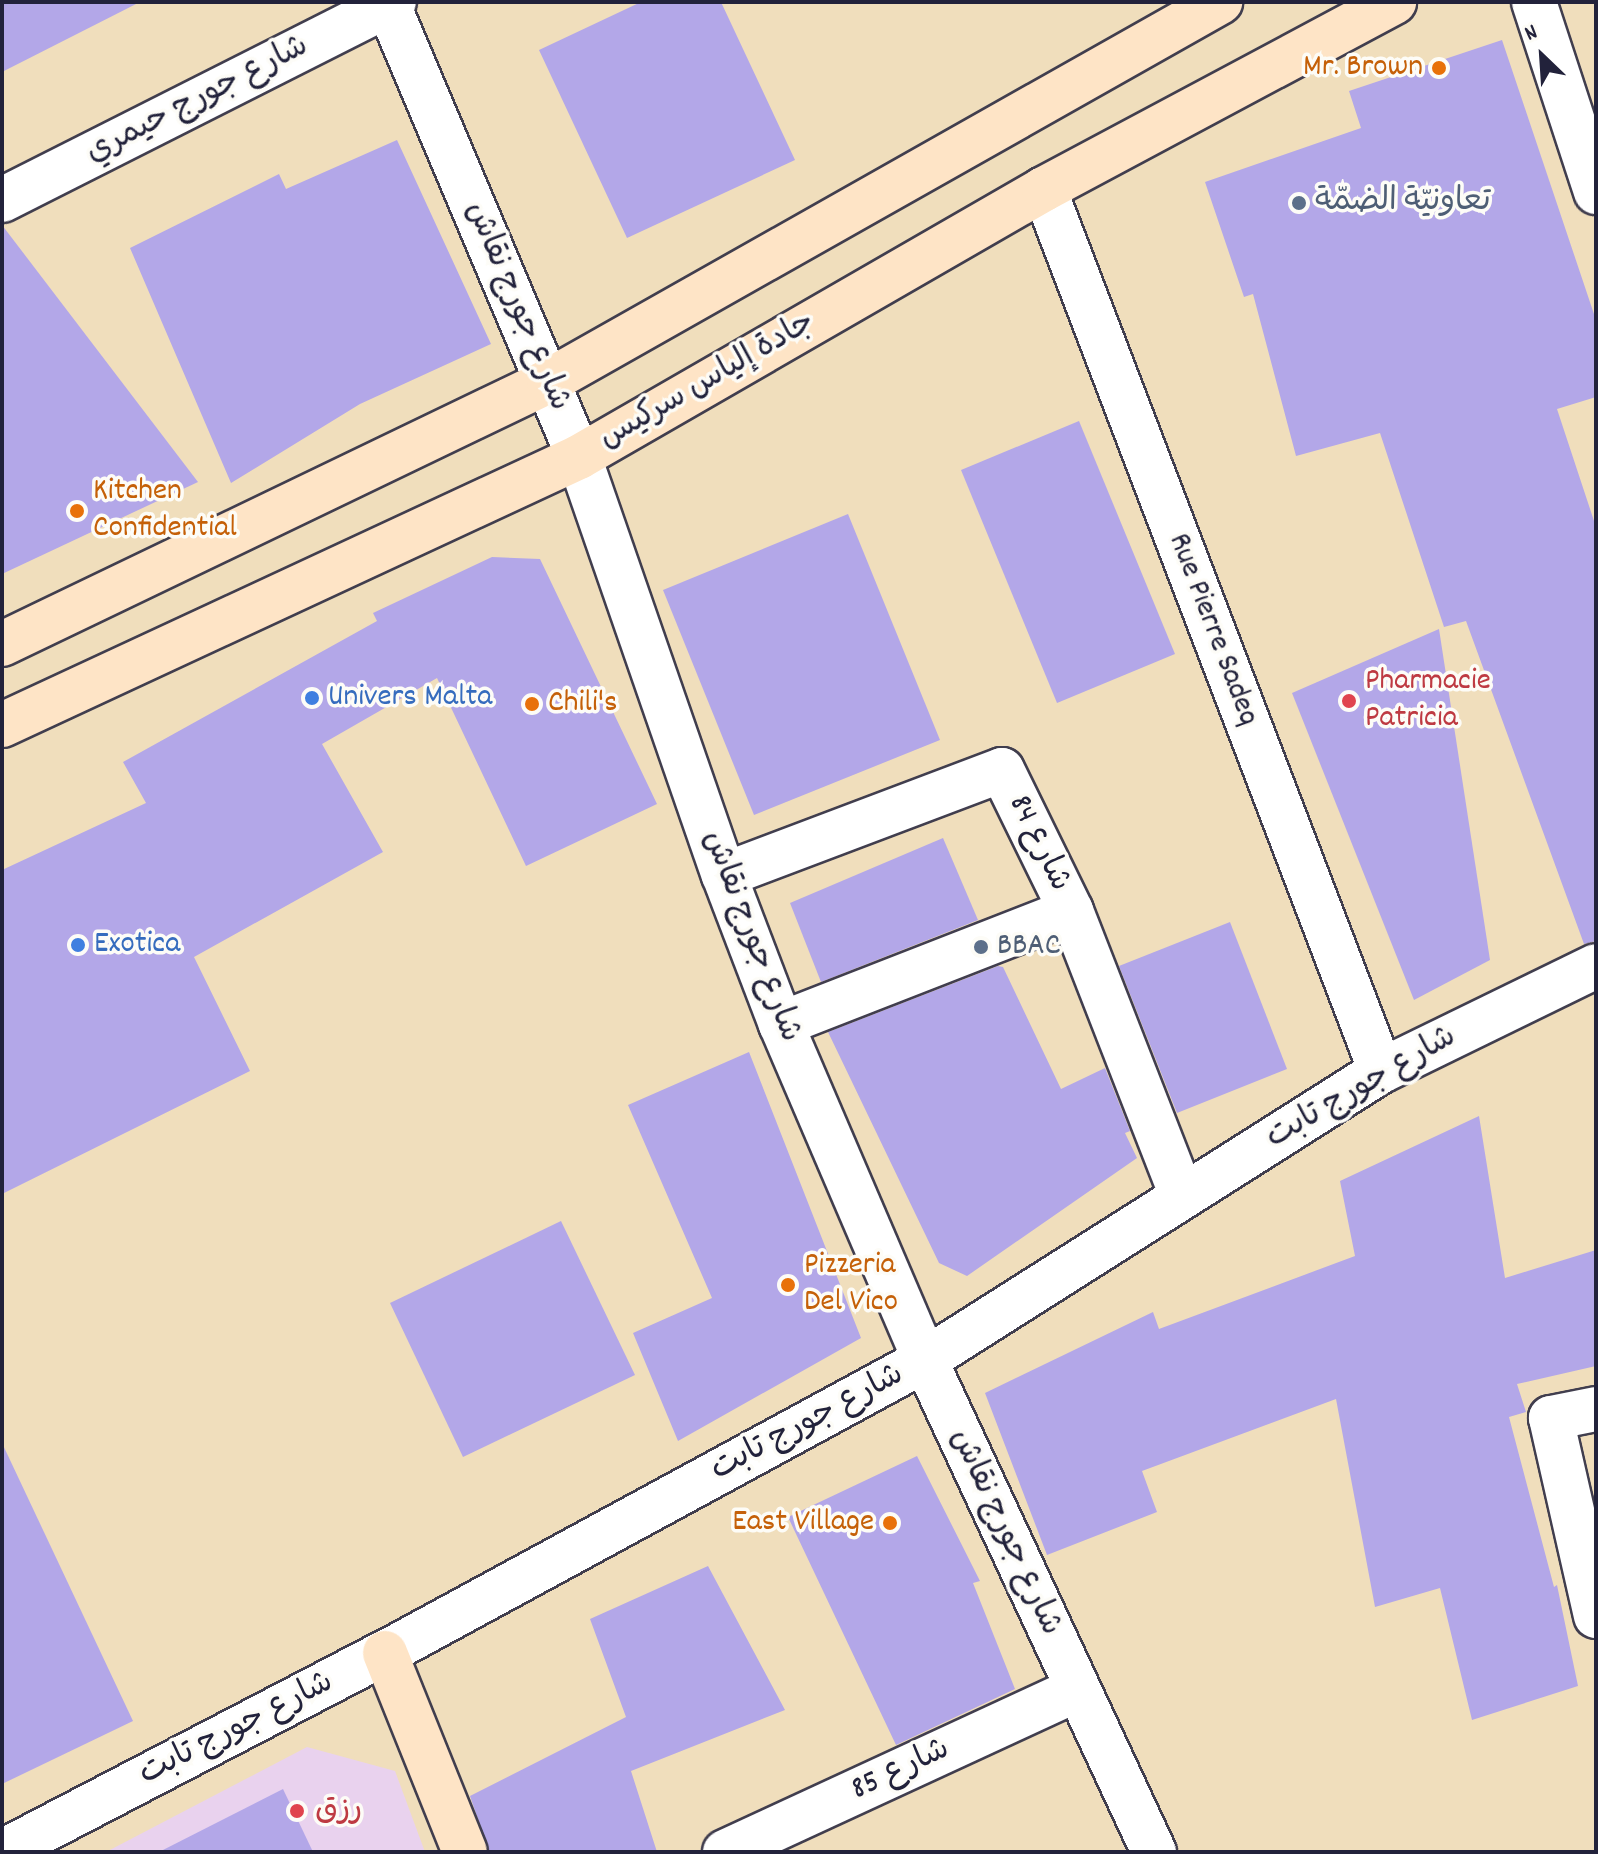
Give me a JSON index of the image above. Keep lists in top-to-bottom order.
{
  "streets": {
    "main road": ["جادة إلياس سركيس"],
    "street": [
      "شارع جورج حيمري",
      "شارع جورج نقاش",
      "Rue Pierre Sadeq",
      "شارع 84",
      "شارع جورج تابت",
      "شارع 85"
    ]
  },
  "crossings": [
    ["شارع جورج حيمري", "شارع جورج نقاش"],
    ["شارع جورج نقاش", "جادة إلياس سركيس"],
    ["شارع جورج نقاش", "شارع 84"],
    ["شارع جورج نقاش", "شارع جورج تابت"],
    ["شارع جورج نقاش", "شارع 85"],
    ["جادة إلياس سركيس", "Rue Pierre Sadeq"],
    ["Rue Pierre Sadeq", "شارع جورج تابت"],
    ["شارع 84", "شارع جورج تابت"]
  ],
  "places": [
    "Mr. Brown",
    "تعاونيّة الضمّة",
    "Kitchen Confidential",
    "Univers Malta",
    "Pharmacie Patricia",
    "Chili's",
    "Exotica",
    "BBAC",
    "Pizzeria Del Vico",
    "East Village",
    "رزق"
  ],
  "north": "top left"
}
